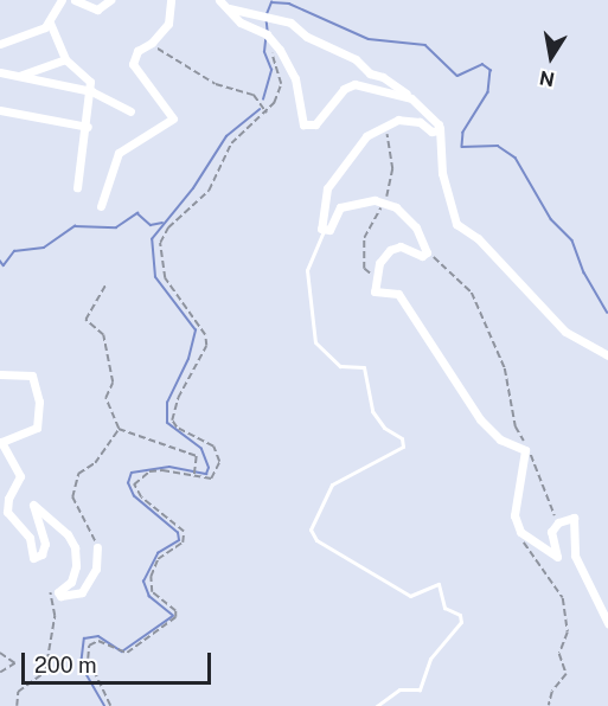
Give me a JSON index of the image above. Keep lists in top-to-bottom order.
{
  "scale_bar": "200 m",
  "north": "bottom"
}
